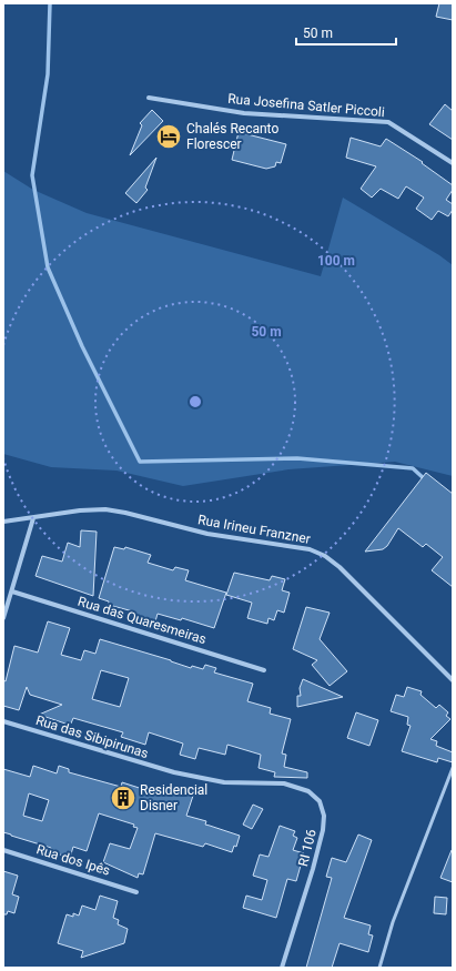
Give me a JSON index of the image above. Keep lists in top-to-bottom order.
{
  "streets": {
    "street": [
      "Rua Josefina Satler Piccoli",
      "Rua Irineu Franzner",
      "Rua das Quaresmeiras",
      "Rua das Sibipirunas",
      "RI 106",
      "Rua dos Ipês"
    ]
  },
  "crossings": [
    ["Rua das Sibipirunas", "RI 106"]
  ],
  "places": {
    "hotel": ["Chalés Recanto Florescer"],
    "building": ["Residencial Disner"]
  },
  "scale_bar": "50 m",
  "rings": ["100 m", "50 m"]
}
